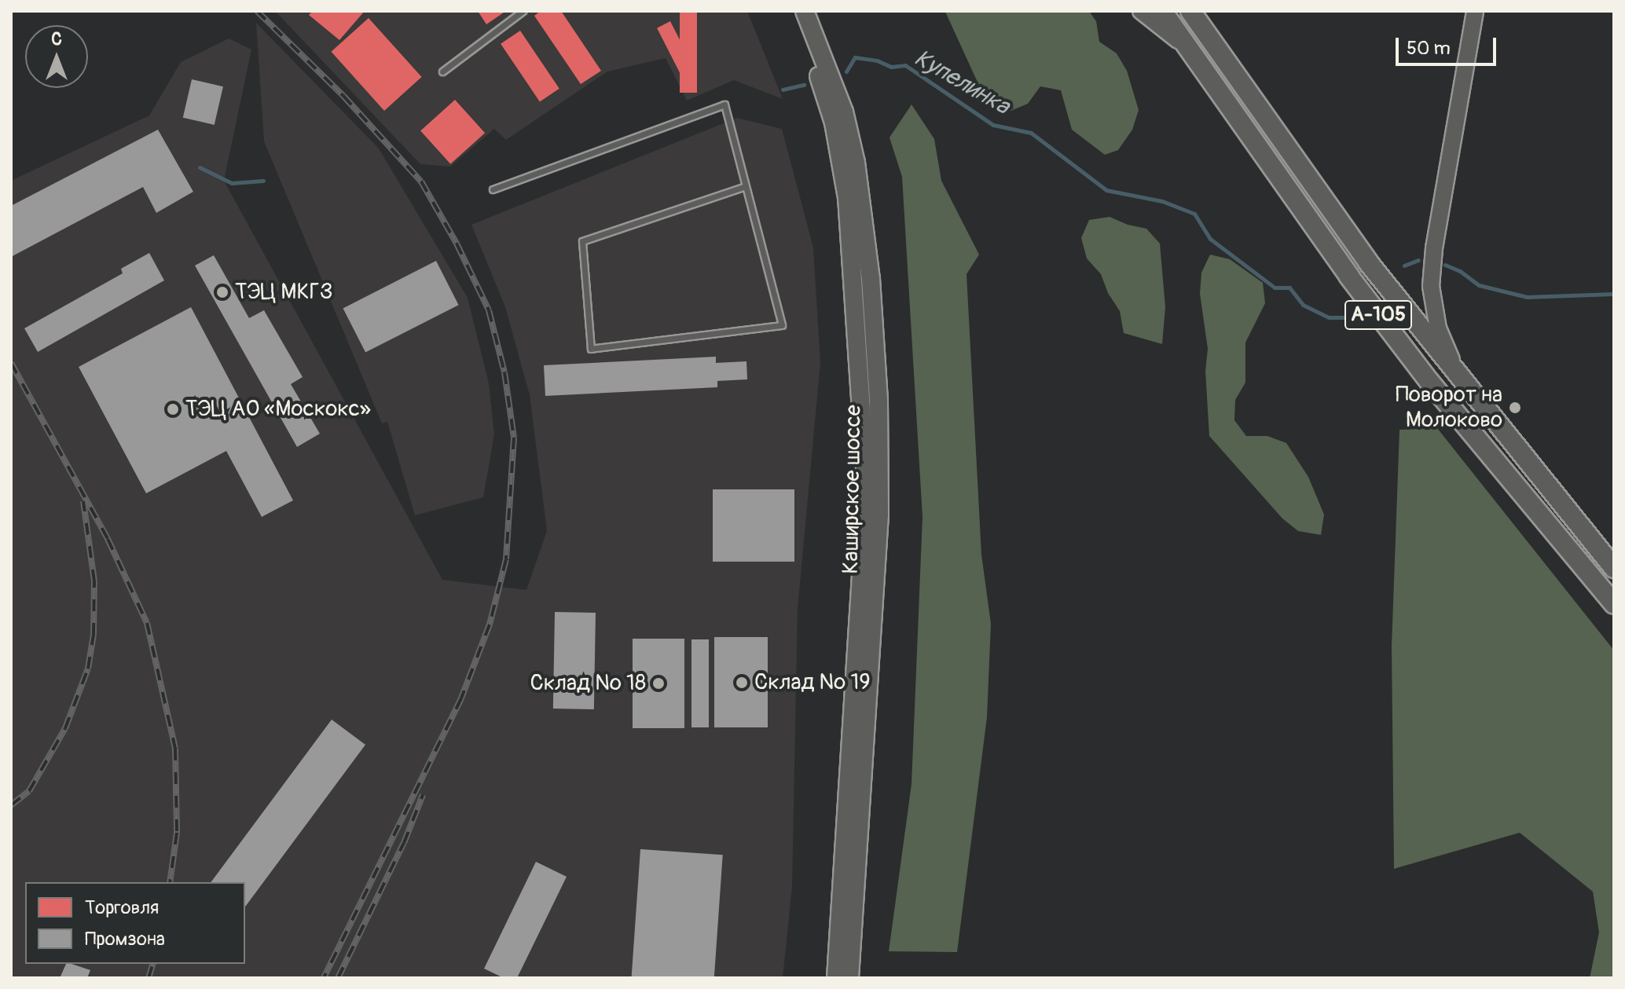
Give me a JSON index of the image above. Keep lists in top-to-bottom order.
{
  "streets": {
    "highway": ["А-105"],
    "main road": ["Каширское шоссе"]
  },
  "water": ["Купелинка"],
  "places": [
    "ТЭЦ МКГЗ",
    "Поворот на Молоково",
    "ТЭЦ АО «Москокс»",
    "Склад № 19",
    "Склад № 18"
  ],
  "legend": ["Торговля", "Промзона"],
  "scale_bar": "50 m",
  "north": "top"
}
